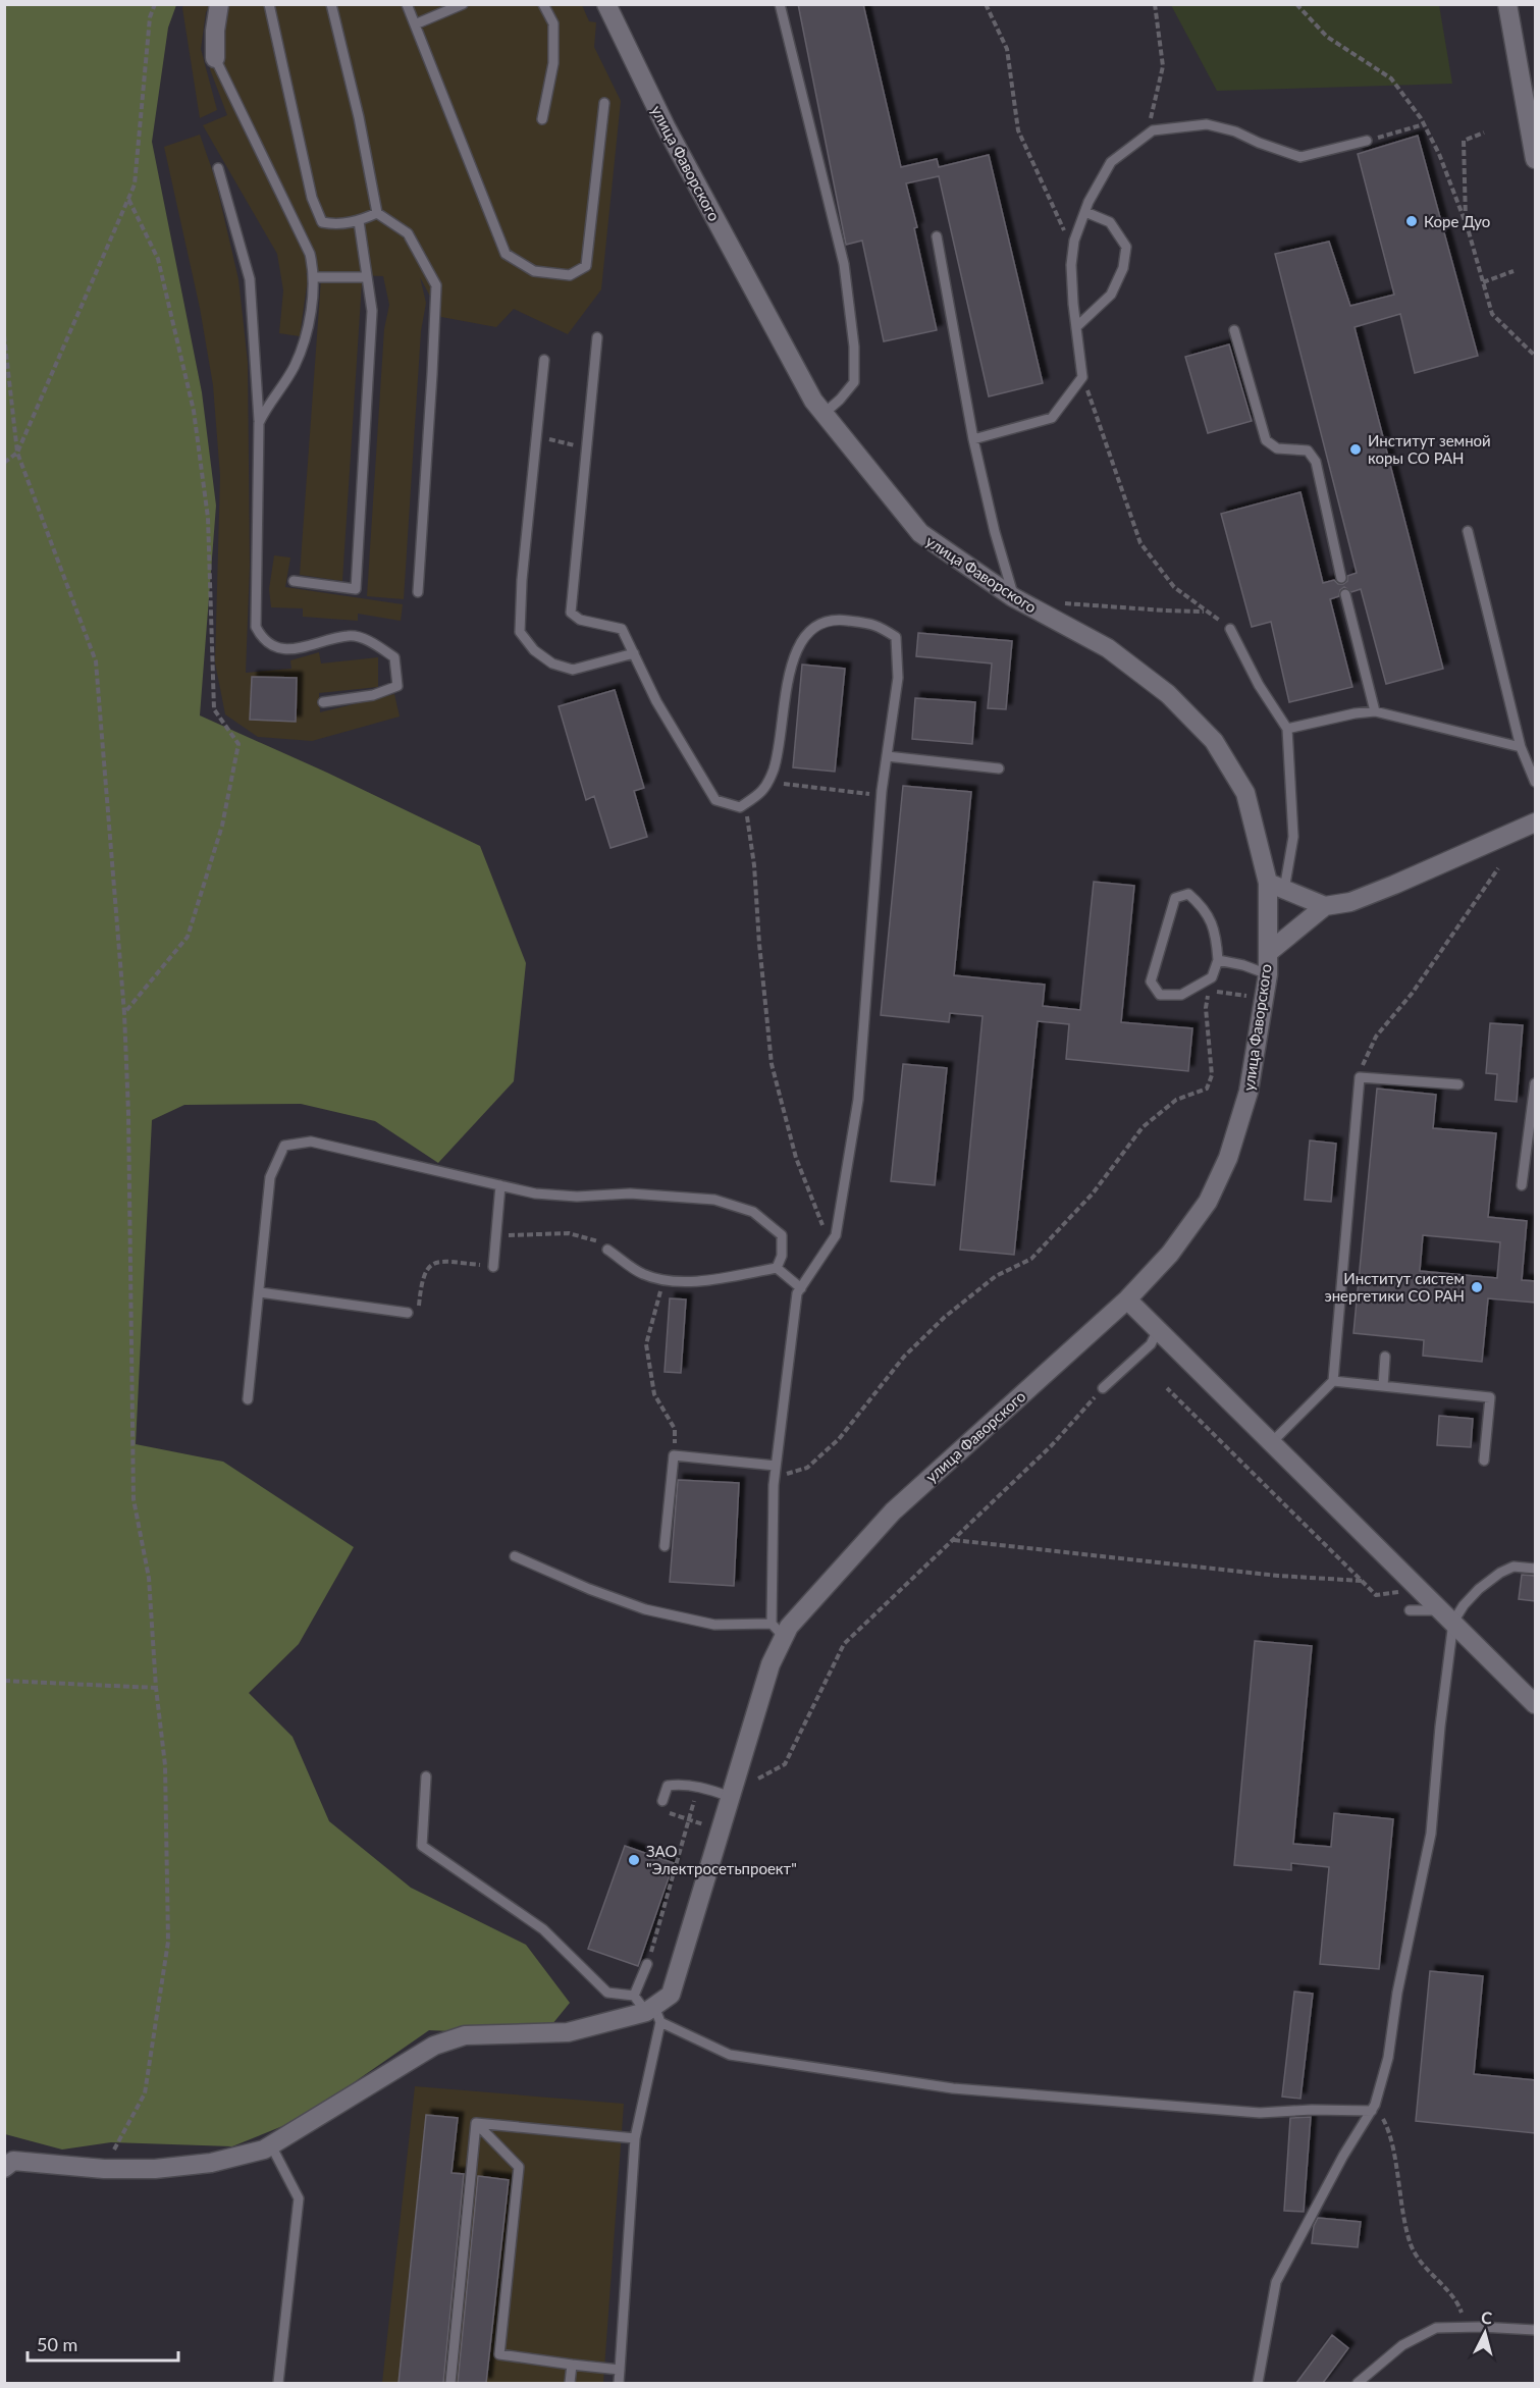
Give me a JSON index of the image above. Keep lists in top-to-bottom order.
{
  "streets": {
    "street": ["улица Фаворского"]
  },
  "places": [
    "Коре Дуо",
    "Институт земной коры СО РАН",
    "Институт систем энергетики СО РАН",
    "ЗАО \"Электросетьпроект\""
  ],
  "scale_bar": "50 m",
  "north": "top"
}
